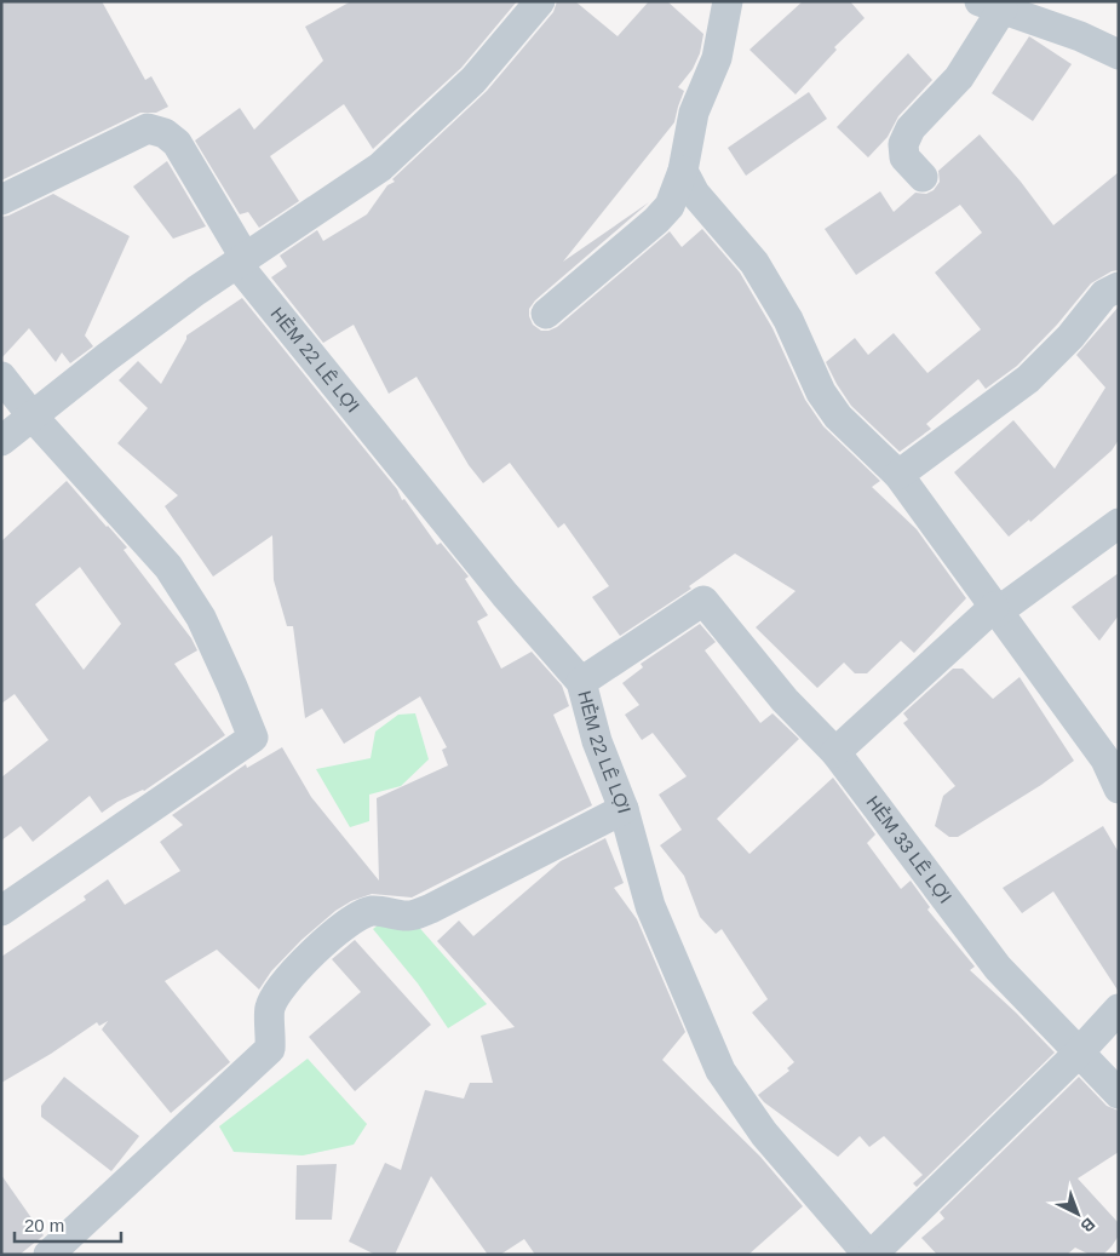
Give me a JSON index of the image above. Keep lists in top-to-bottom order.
{
  "streets": {
    "street": ["HẺM 22 LÊ LỢI", "HẺM 33 LÊ LỢI"]
  },
  "crossings": [
    ["HẺM 22 LÊ LỢI", "HẺM 33 LÊ LỢI"]
  ],
  "scale_bar": "20 m",
  "north": "bottom right"
}
